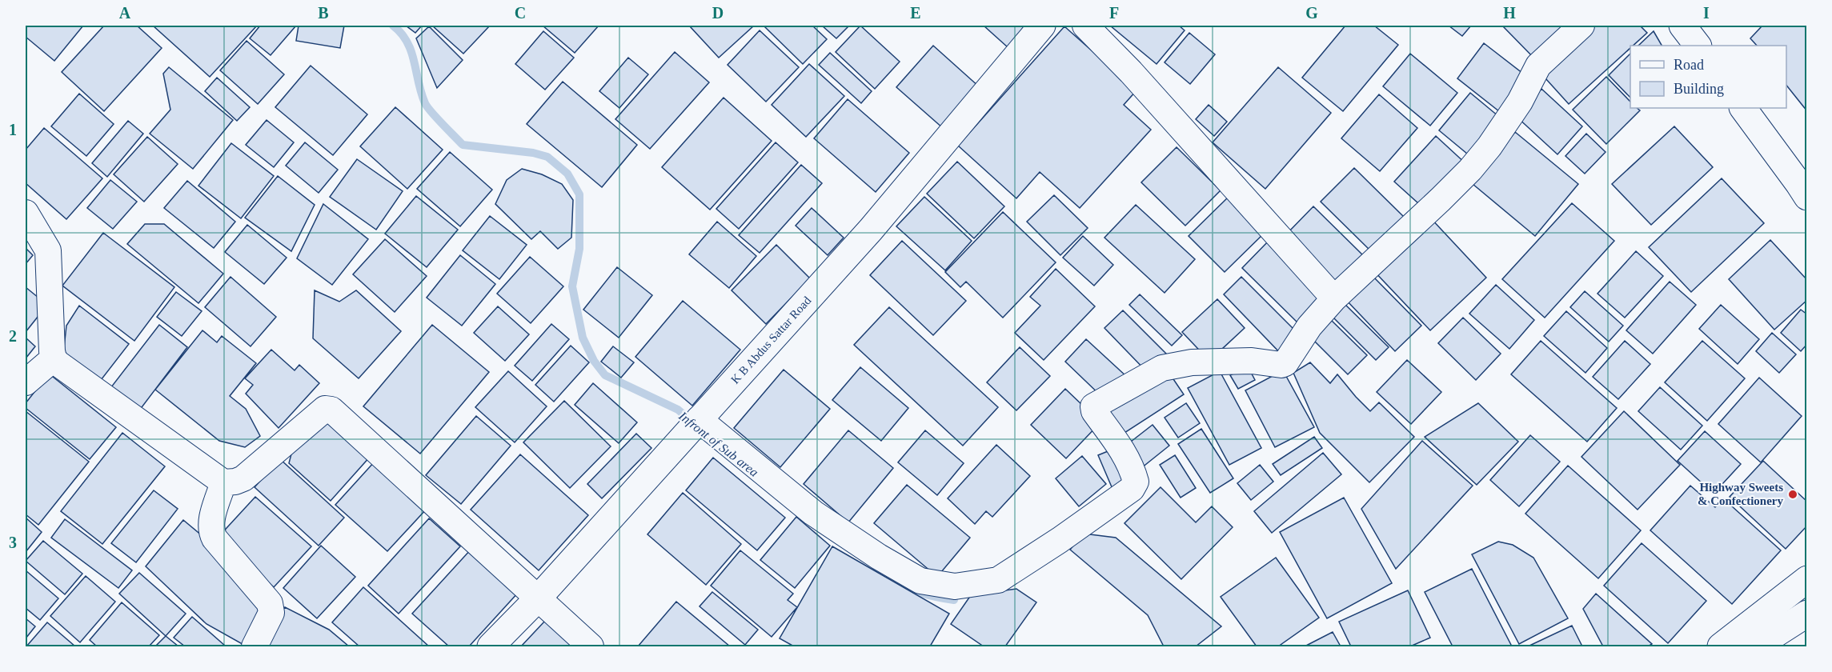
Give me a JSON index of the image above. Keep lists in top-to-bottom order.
{
  "streets": {
    "street": ["K B Abdus Sattar Road"]
  },
  "water": ["Infront of Sub area"],
  "places": ["Highway Sweets & Confectionery"],
  "legend": ["Road", "Building"],
  "grid": {
    "columns": [
      "A",
      "B",
      "C",
      "D",
      "E",
      "F",
      "G",
      "H",
      "I"
    ],
    "rows": ["1", "2", "3"]
  }
}
